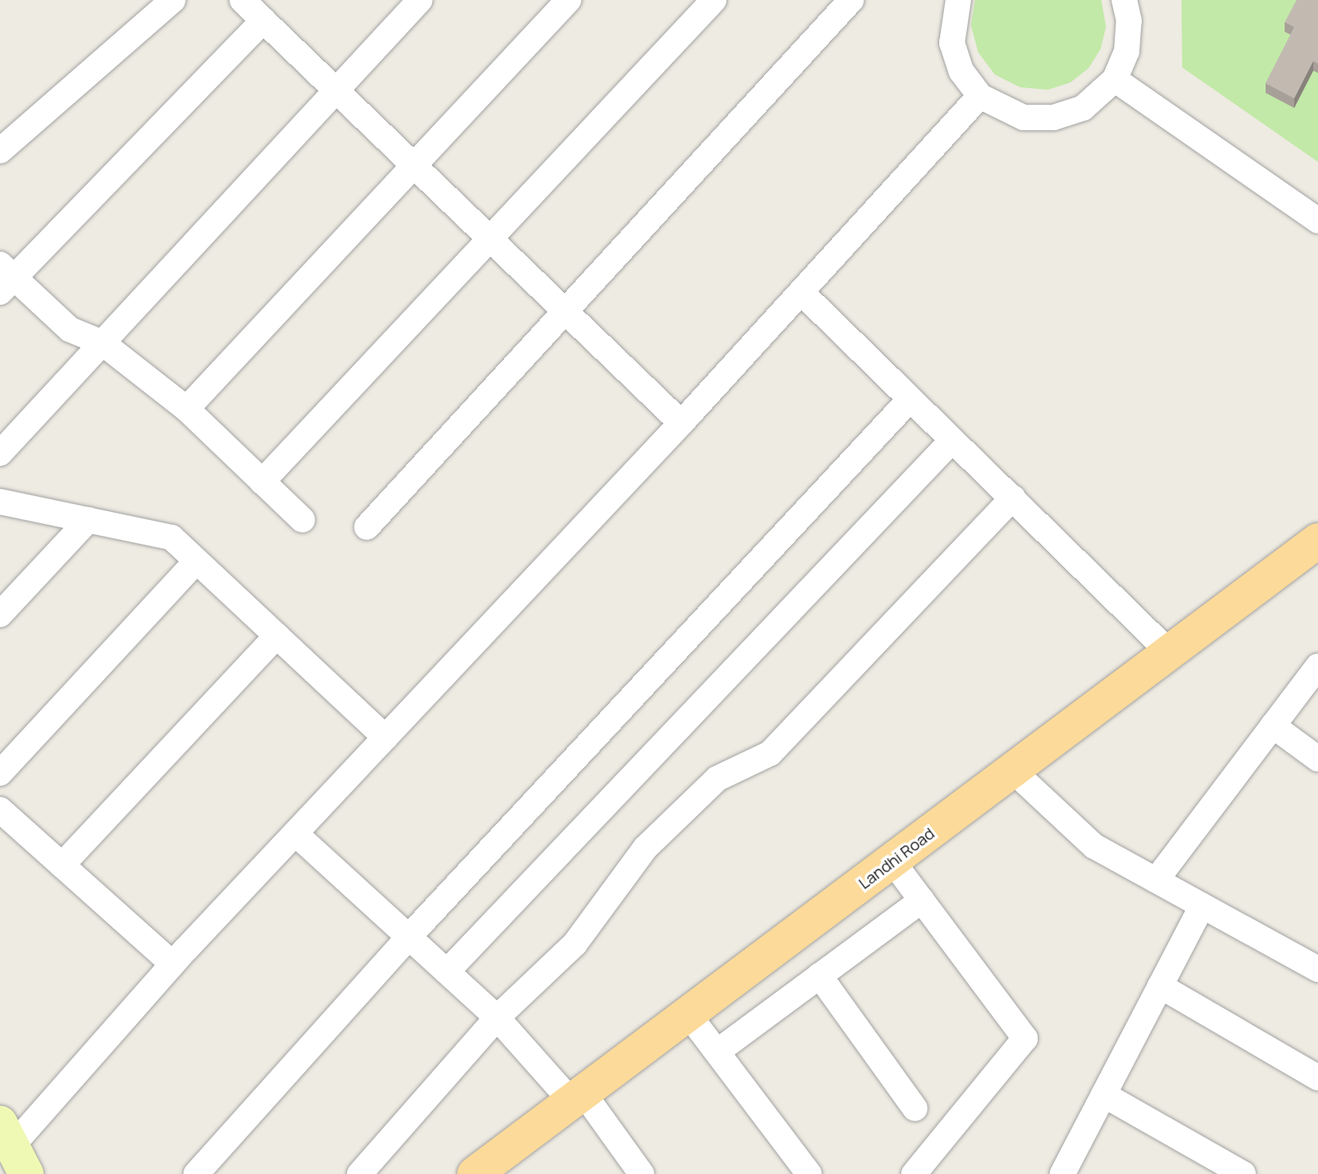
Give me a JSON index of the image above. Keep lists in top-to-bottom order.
{
  "streets": {
    "main road": ["Landhi Road"]
  }
}
